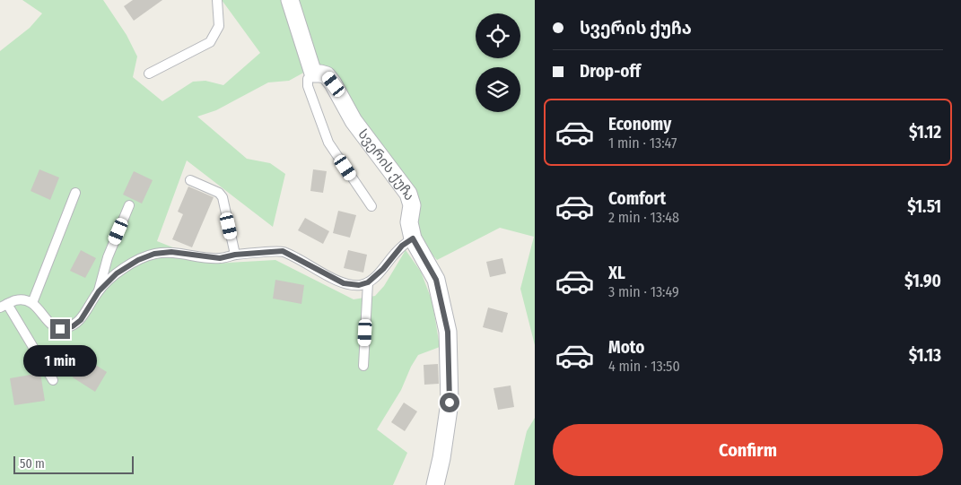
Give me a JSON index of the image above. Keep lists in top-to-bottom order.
{
  "streets": {
    "street": ["სვერის ქუჩა"]
  },
  "scale_bar": "50 m",
  "page": {
    "banner": ["სვერის ქუჩა", "Drop-off"],
    "list": [
      {
        "name": "Economy",
        "note": "1 min · 13:47",
        "value": "$1.12"
      },
      {
        "name": "Comfort",
        "note": "2 min · 13:48",
        "value": "$1.51"
      },
      {
        "name": "XL",
        "note": "3 min · 13:49",
        "value": "$1.90"
      },
      {
        "name": "Moto",
        "note": "4 min · 13:50",
        "value": "$1.13"
      }
    ],
    "bubble": "1 min",
    "buttons": "Confirm",
    "scale": "50 m"
  }
}
